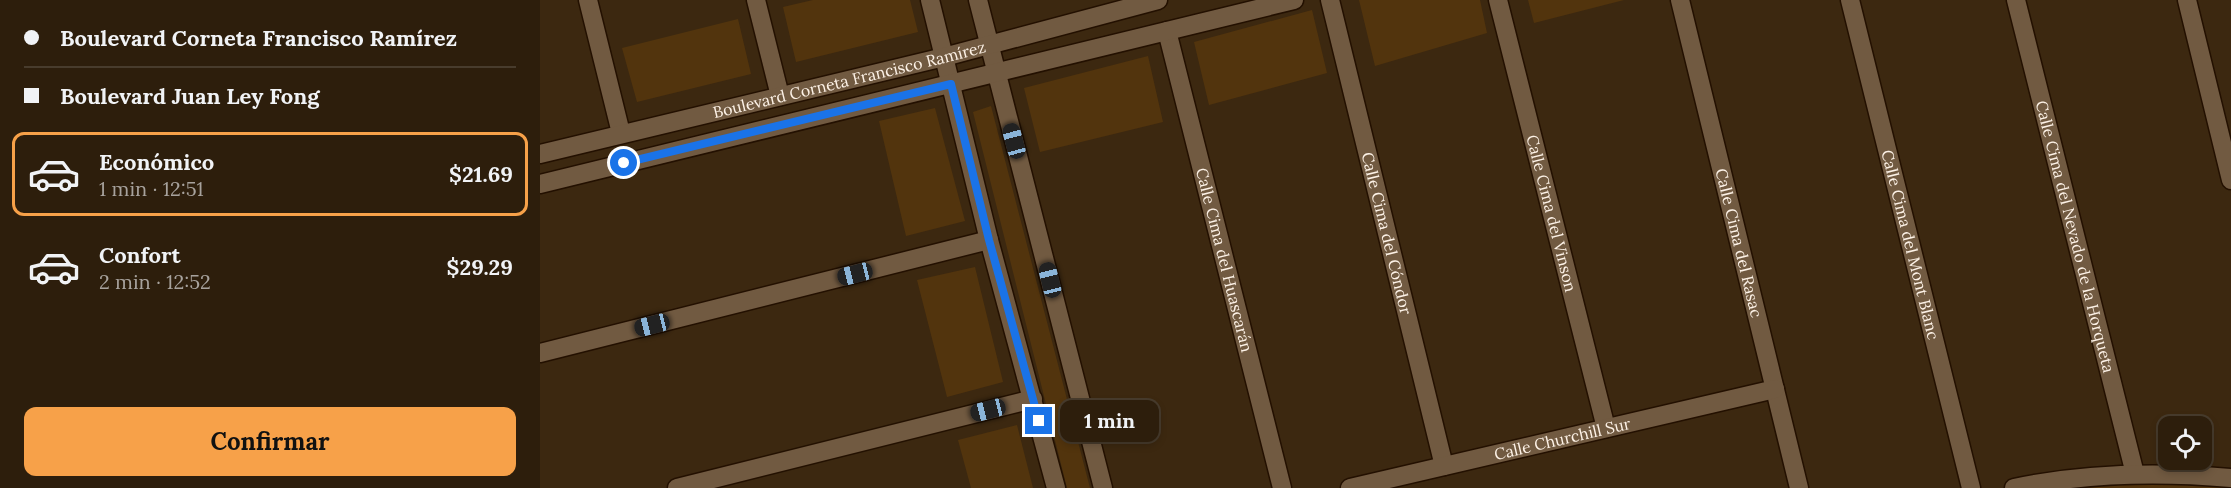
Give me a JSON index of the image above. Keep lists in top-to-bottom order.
{
  "streets": {
    "street": [
      "Boulevard Corneta Francisco Ramírez",
      "Calle Cima del Vinson",
      "Calle Cima del Cóndor",
      "Calle Cima del Nevado de la Horqueta",
      "Calle Cima del Rasac",
      "Calle Cima del Mont Blanc",
      "Calle Cima del Huascarán",
      "Calle Churchill Sur"
    ]
  },
  "crossings": [
    ["Boulevard Corneta Francisco Ramírez", "Calle Cima del Huascarán"],
    ["Calle Cima del Vinson", "Calle Churchill Sur"],
    ["Calle Cima del Cóndor", "Calle Churchill Sur"],
    ["Calle Cima del Rasac", "Calle Churchill Sur"]
  ],
  "page": {
    "banner": ["Boulevard Corneta Francisco Ramírez", "Boulevard Juan Ley Fong"],
    "list": [
      {
        "name": "Económico",
        "note": "1 min · 12:51",
        "value": "$21.69"
      },
      {
        "name": "Confort",
        "note": "2 min · 12:52",
        "value": "$29.29"
      }
    ],
    "buttons": "Confirmar",
    "bubble": "1 min"
  }
}
